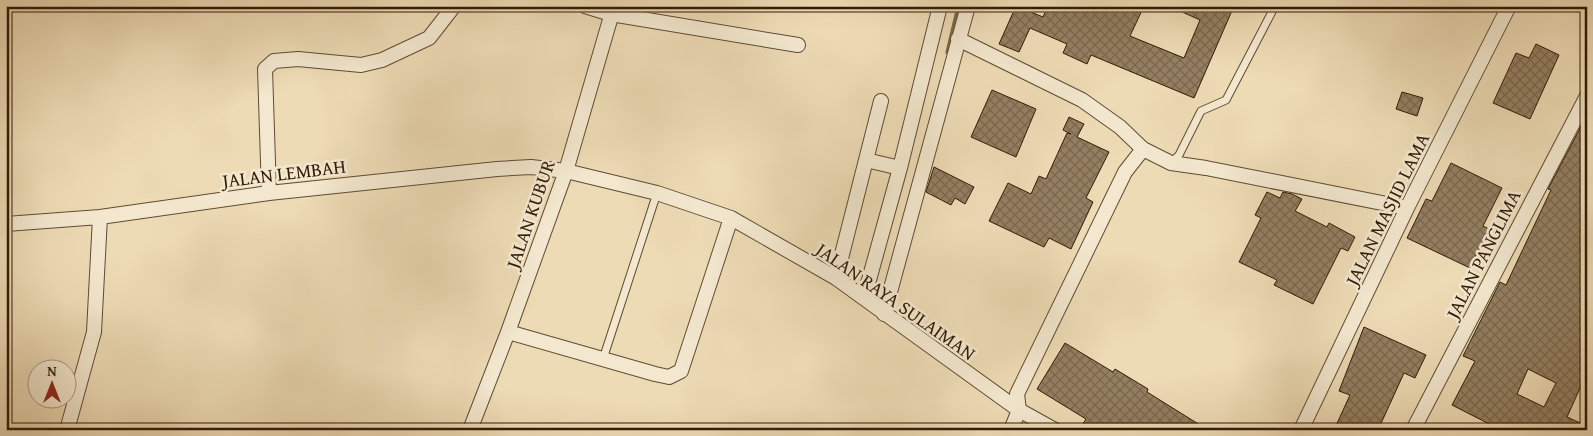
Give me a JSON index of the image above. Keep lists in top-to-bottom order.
{
  "streets": {
    "street": [
      "JALAN LEMBAH",
      "JALAN MASJID LAMA",
      "JALAN KUBUR",
      "JALAN PANGLIMA",
      "JALAN RAYA SULAIMAN"
    ]
  },
  "crossings": [
    ["JALAN LEMBAH", "JALAN KUBUR"],
    ["JALAN LEMBAH", "JALAN RAYA SULAIMAN"],
    ["JALAN KUBUR", "JALAN RAYA SULAIMAN"]
  ],
  "north": "top"
}
